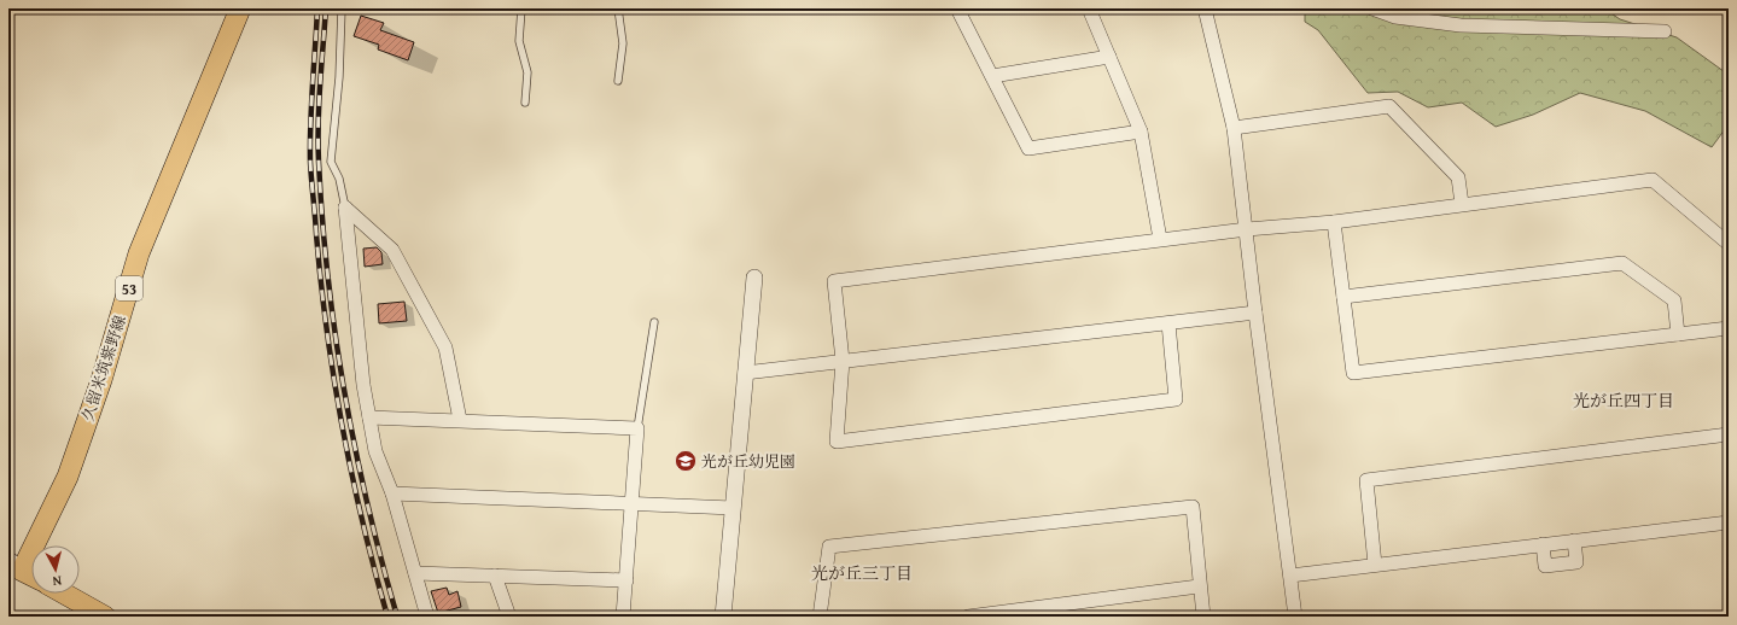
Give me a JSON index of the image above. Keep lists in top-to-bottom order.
{
  "streets": {
    "main road": ["53", "久留米筑紫野線"]
  },
  "districts": ["光が丘四丁目", "光が丘三丁目"],
  "places": {
    "school or university": ["光が丘幼児園"]
  },
  "north": "bottom"
}
